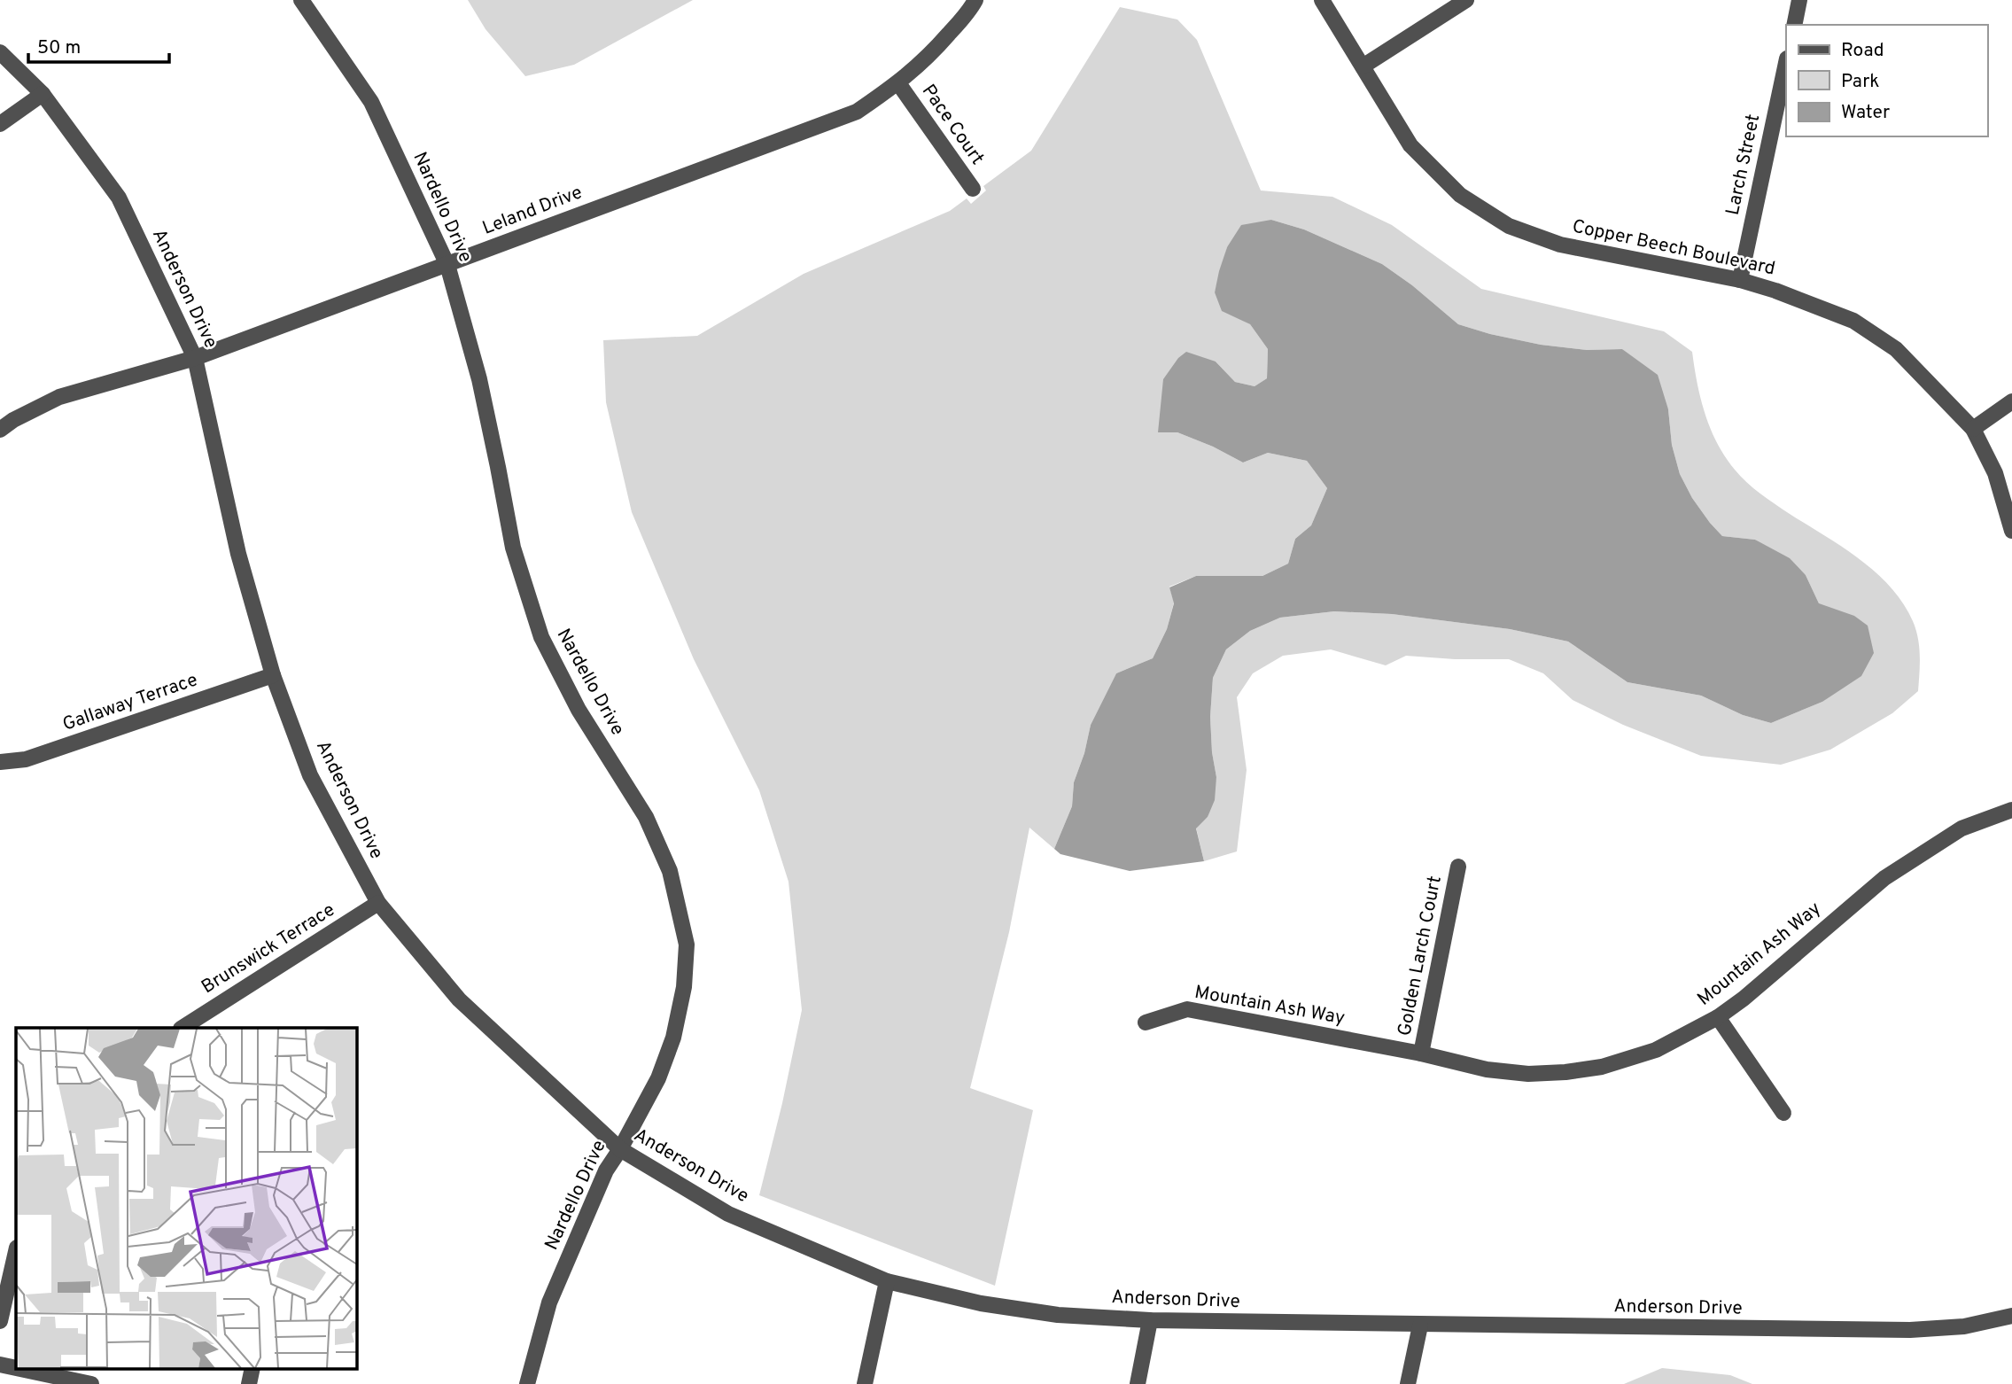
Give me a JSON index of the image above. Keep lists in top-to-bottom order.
{
  "streets": {
    "street": [
      "Pace Court",
      "Larch Street",
      "Nardello Drive",
      "Leland Drive",
      "Copper Beech Boulevard",
      "Anderson Drive",
      "Gallaway Terrace",
      "Brunswick Terrace",
      "Mountain Ash Way",
      "Golden Larch Court"
    ]
  },
  "crossings": [
    ["Pace Court", "Leland Drive"],
    ["Larch Street", "Copper Beech Boulevard"],
    ["Nardello Drive", "Leland Drive"],
    ["Nardello Drive", "Anderson Drive"],
    ["Leland Drive", "Anderson Drive"],
    ["Anderson Drive", "Gallaway Terrace"],
    ["Anderson Drive", "Brunswick Terrace"],
    ["Mountain Ash Way", "Golden Larch Court"]
  ],
  "legend": ["Road", "Park", "Water"],
  "scale_bar": "50 m"
}
